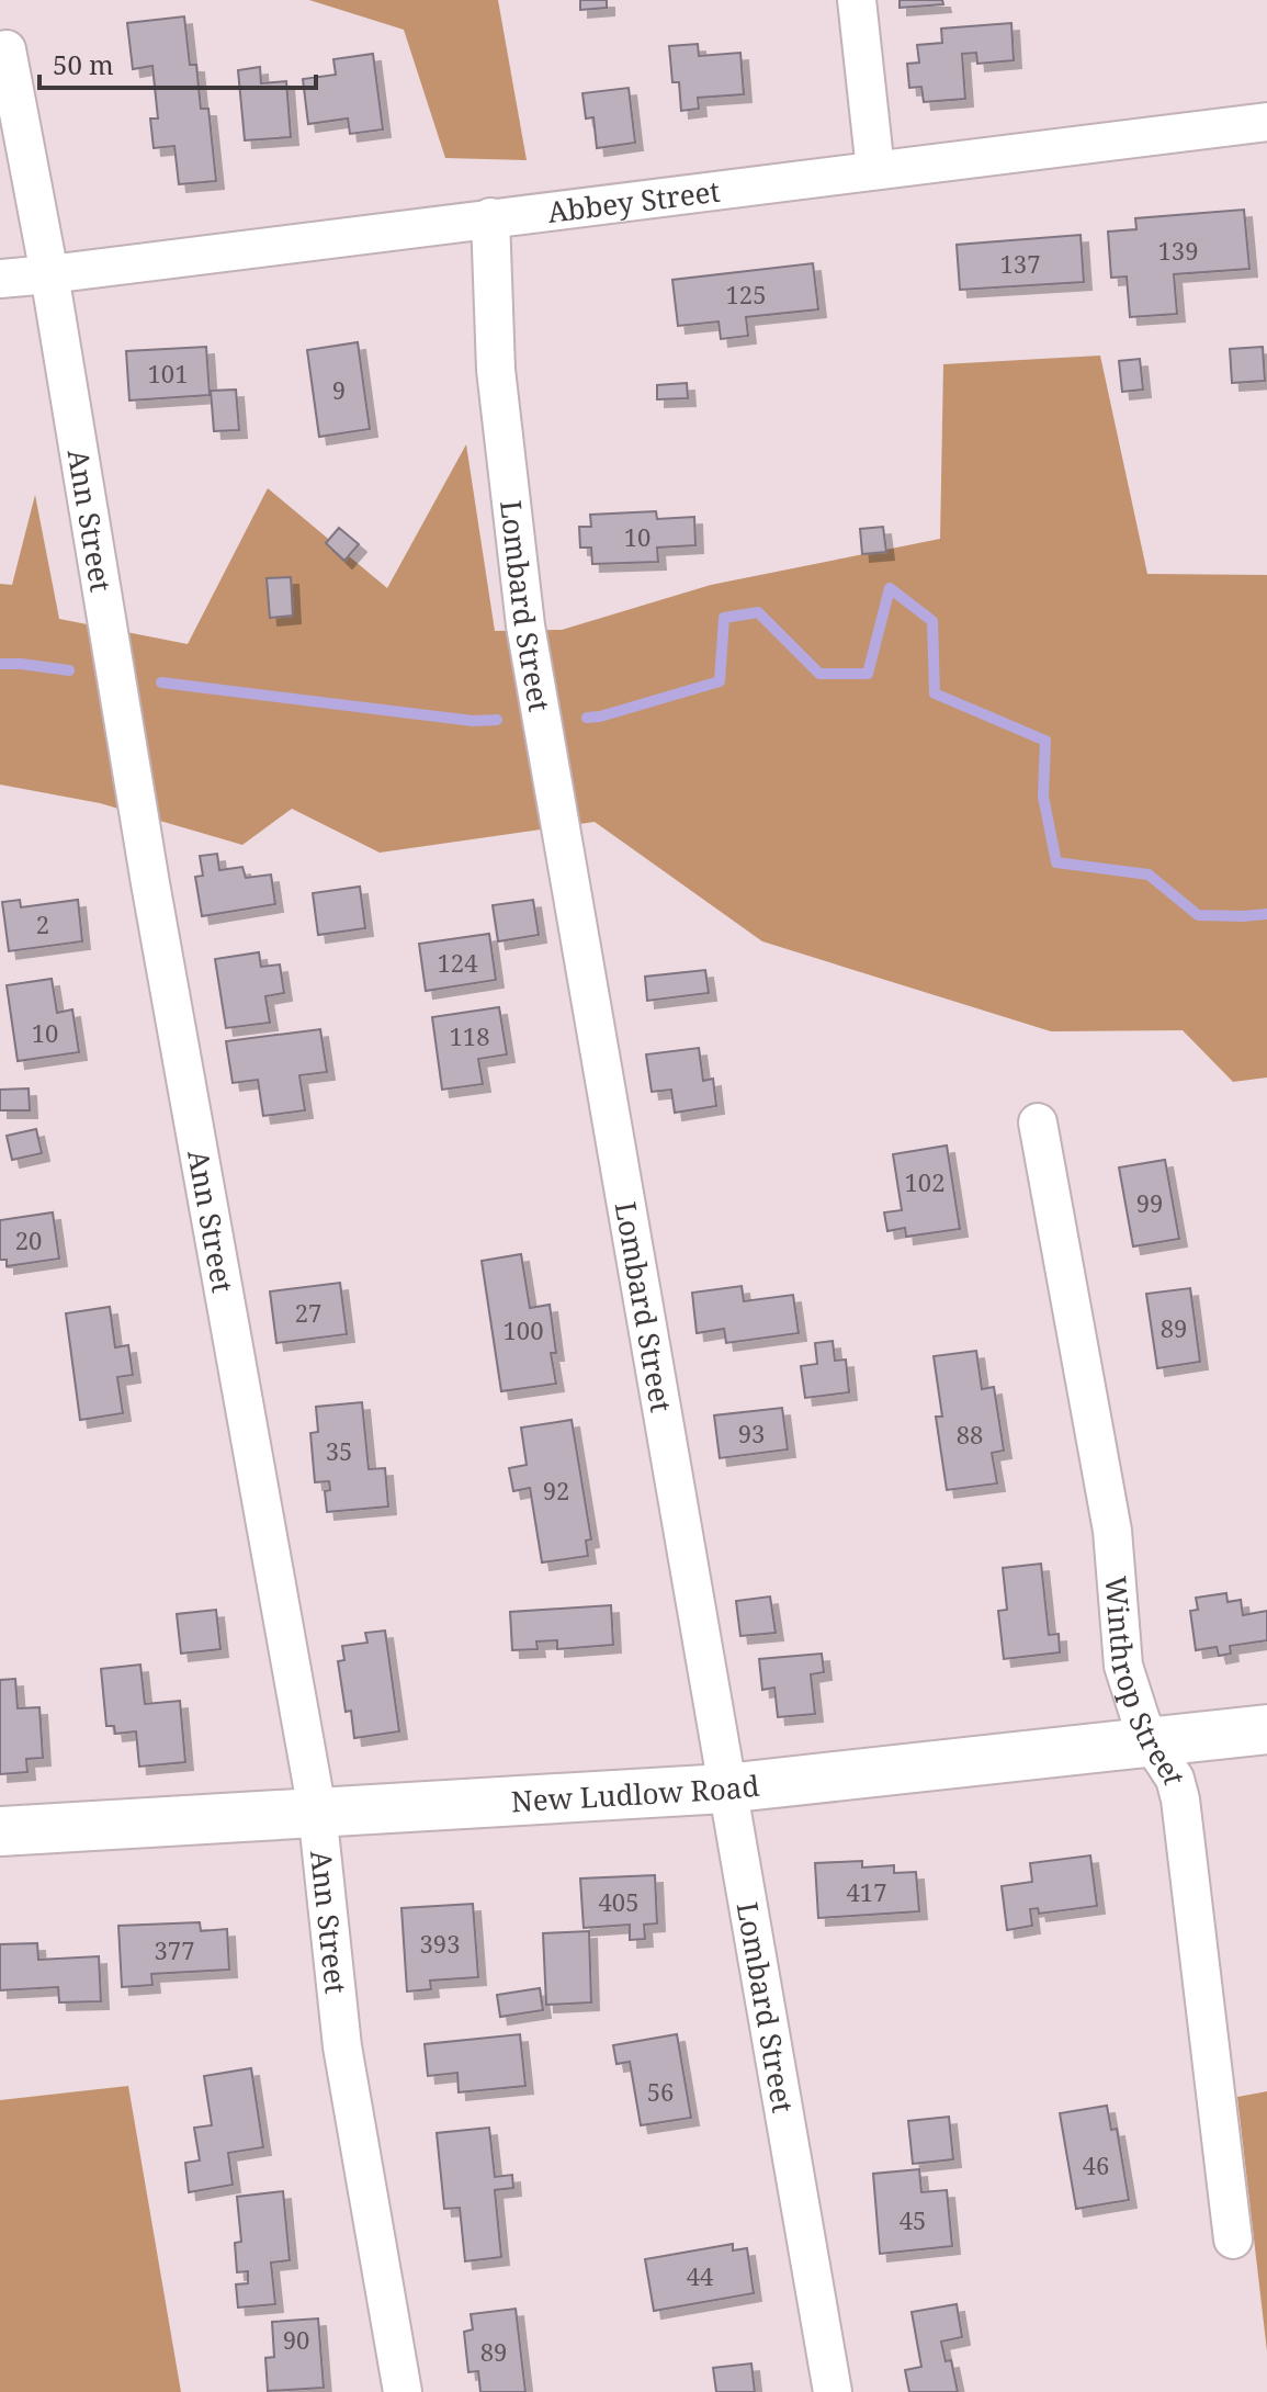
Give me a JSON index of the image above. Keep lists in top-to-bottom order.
{
  "streets": {
    "main road": ["New Ludlow Road"],
    "street": [
      "Abbey Street",
      "Ann Street",
      "Lombard Street",
      "Winthrop Street"
    ]
  },
  "crossings": [
    ["Abbey Street", "Ann Street"],
    ["Abbey Street", "Lombard Street"],
    ["Ann Street", "New Ludlow Road"],
    ["Lombard Street", "New Ludlow Road"],
    ["Winthrop Street", "New Ludlow Road"]
  ],
  "house_numbers": [
    "139",
    "137",
    "125",
    "101",
    "9",
    "10",
    "2",
    "124",
    "10",
    "118",
    "102",
    "99",
    "20",
    "27",
    "89",
    "100",
    "93",
    "88",
    "35",
    "92",
    "417",
    "405",
    "393",
    "377",
    "56",
    "46",
    "45",
    "44",
    "90",
    "89"
  ],
  "scale_bar": "50 m"
}
